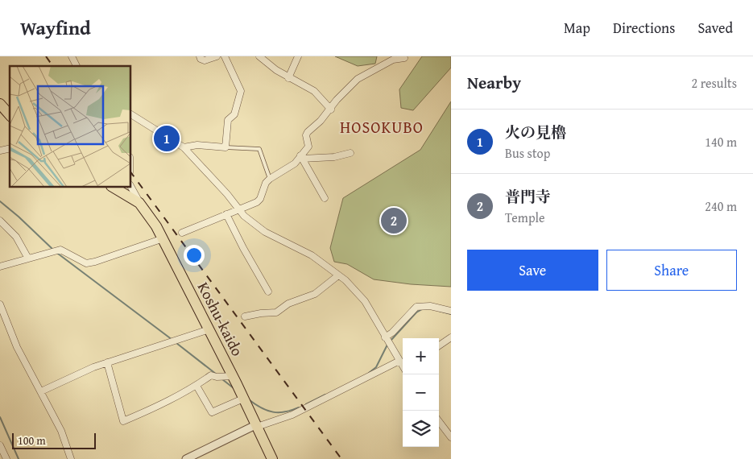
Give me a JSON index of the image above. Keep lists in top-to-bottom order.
{
  "streets": {
    "highway": ["Koshu-kaido"]
  },
  "districts": ["HOSOKUBO"],
  "scale_bar": "100 m",
  "page": {
    "header": "Wayfind",
    "nav": ["Map", "Directions", "Saved"],
    "heading": ["Nearby", "2 results"],
    "list": [
      {
        "mark": "1",
        "name": "火の見櫓",
        "note": "Bus stop",
        "value": "140 m"
      },
      {
        "mark": "2",
        "name": "普門寺",
        "note": "Temple",
        "value": "240 m"
      }
    ],
    "pins": ["1", "2"],
    "buttons": ["Save", "Share"],
    "map_buttons": ["+", "−"],
    "scale": "100 m"
  }
}
